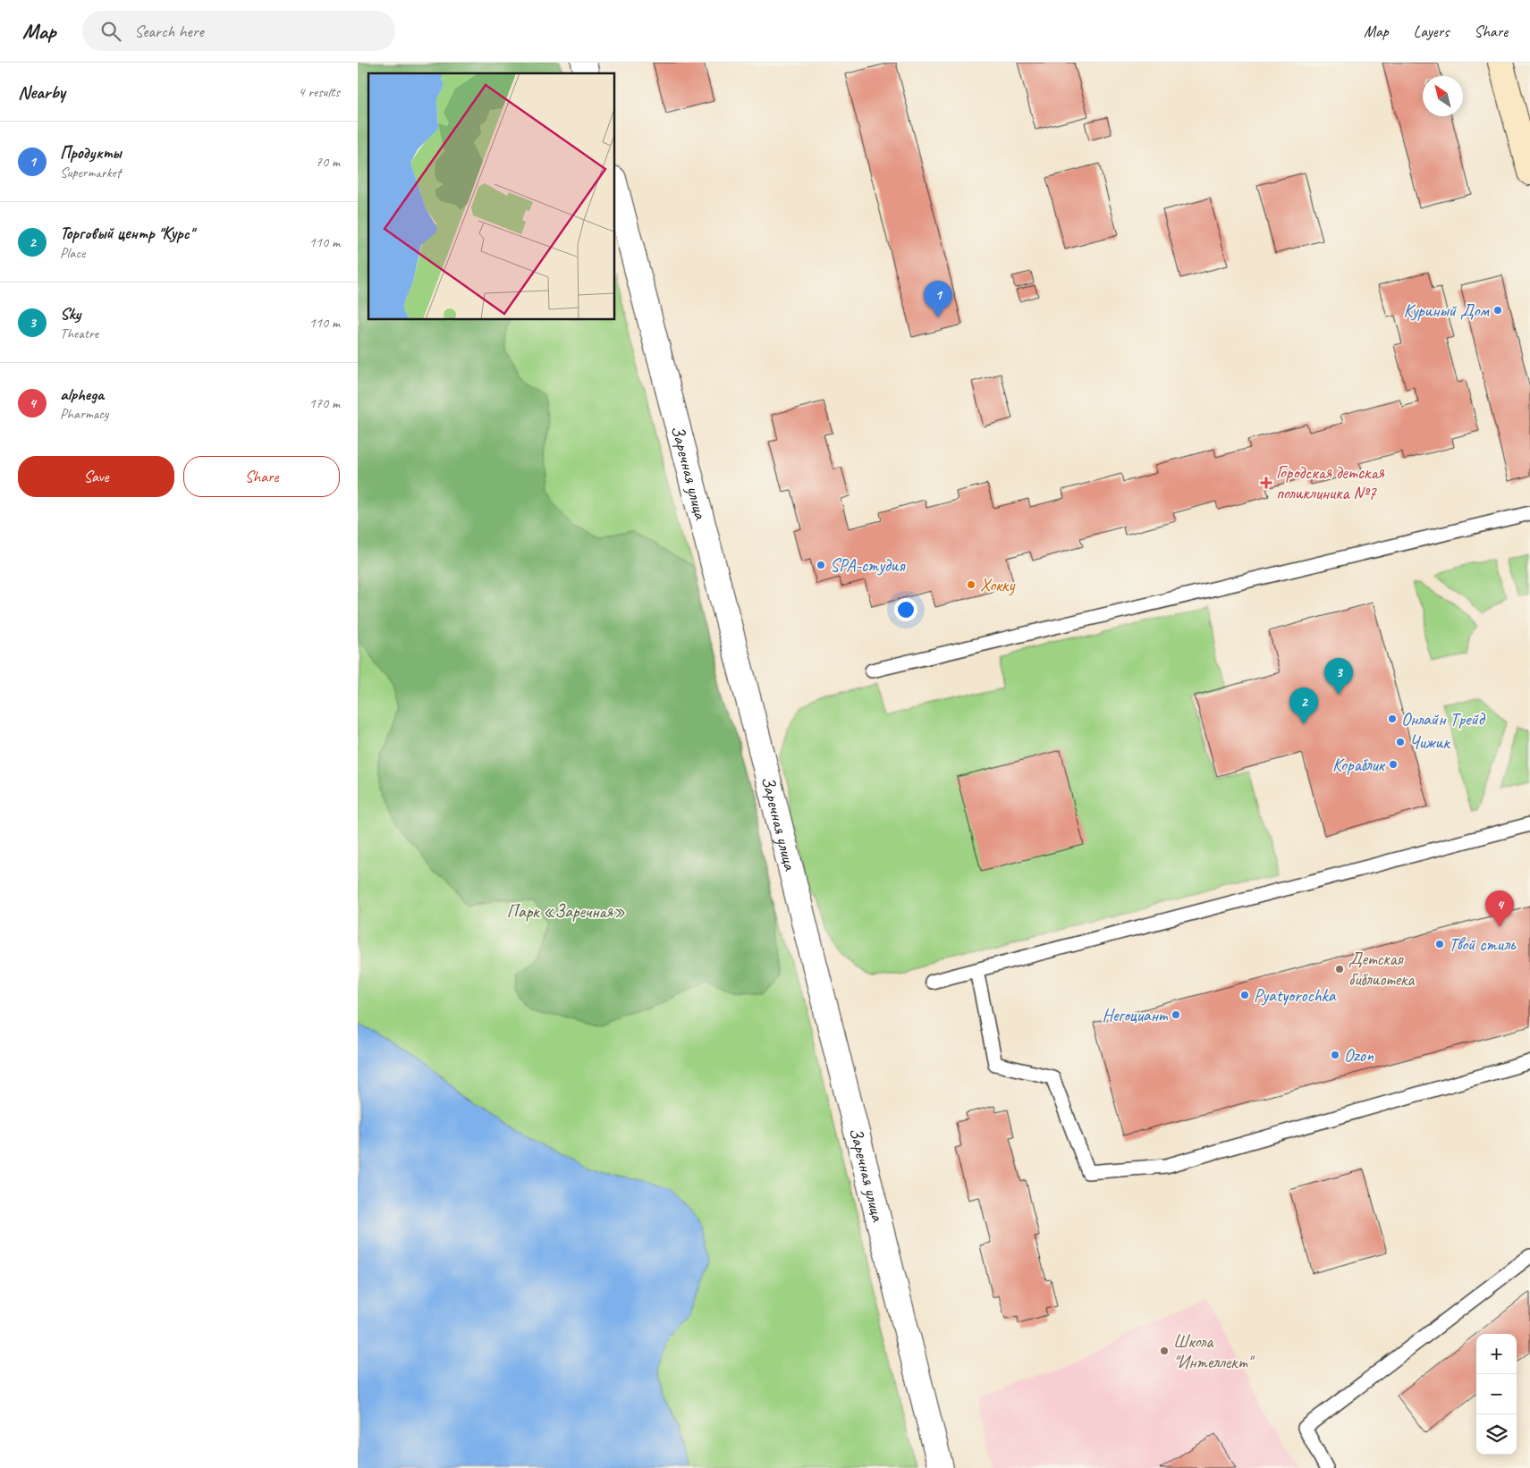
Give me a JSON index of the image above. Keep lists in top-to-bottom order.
{
  "streets": {
    "street": ["Заречная улица"]
  },
  "parks": ["Парк «Заречная»"],
  "places": {
    "other": [
      "Куриный Дом",
      "SPA-студия",
      "Хокку",
      "Онлайн Трейд",
      "Чижик",
      "Кораблик",
      "Твой стиль",
      "Детская библиотека",
      "Pyatyorochka",
      "Негоциант",
      "Ozon",
      "Школа \"Интеллект\""
    ],
    "health": ["Городская детская поликлиника №7"]
  },
  "north": "top left",
  "page": {
    "header": "Map",
    "search": "Search here",
    "nav": ["Map", "Layers", "Share"],
    "heading": ["Nearby", "4 results"],
    "list": [
      {
        "mark": "1",
        "name": "Продукты",
        "note": "Supermarket",
        "value": "70 m"
      },
      {
        "mark": "2",
        "name": "Торговый центр \"Курс\"",
        "note": "Place",
        "value": "110 m"
      },
      {
        "mark": "3",
        "name": "Sky",
        "note": "Theatre",
        "value": "110 m"
      },
      {
        "mark": "4",
        "name": "alphega",
        "note": "Pharmacy",
        "value": "170 m"
      }
    ],
    "pins": [
      "1",
      "3",
      "2",
      "4"
    ],
    "buttons": ["Save", "Share"],
    "map_buttons": ["+", "−"]
  }
}
